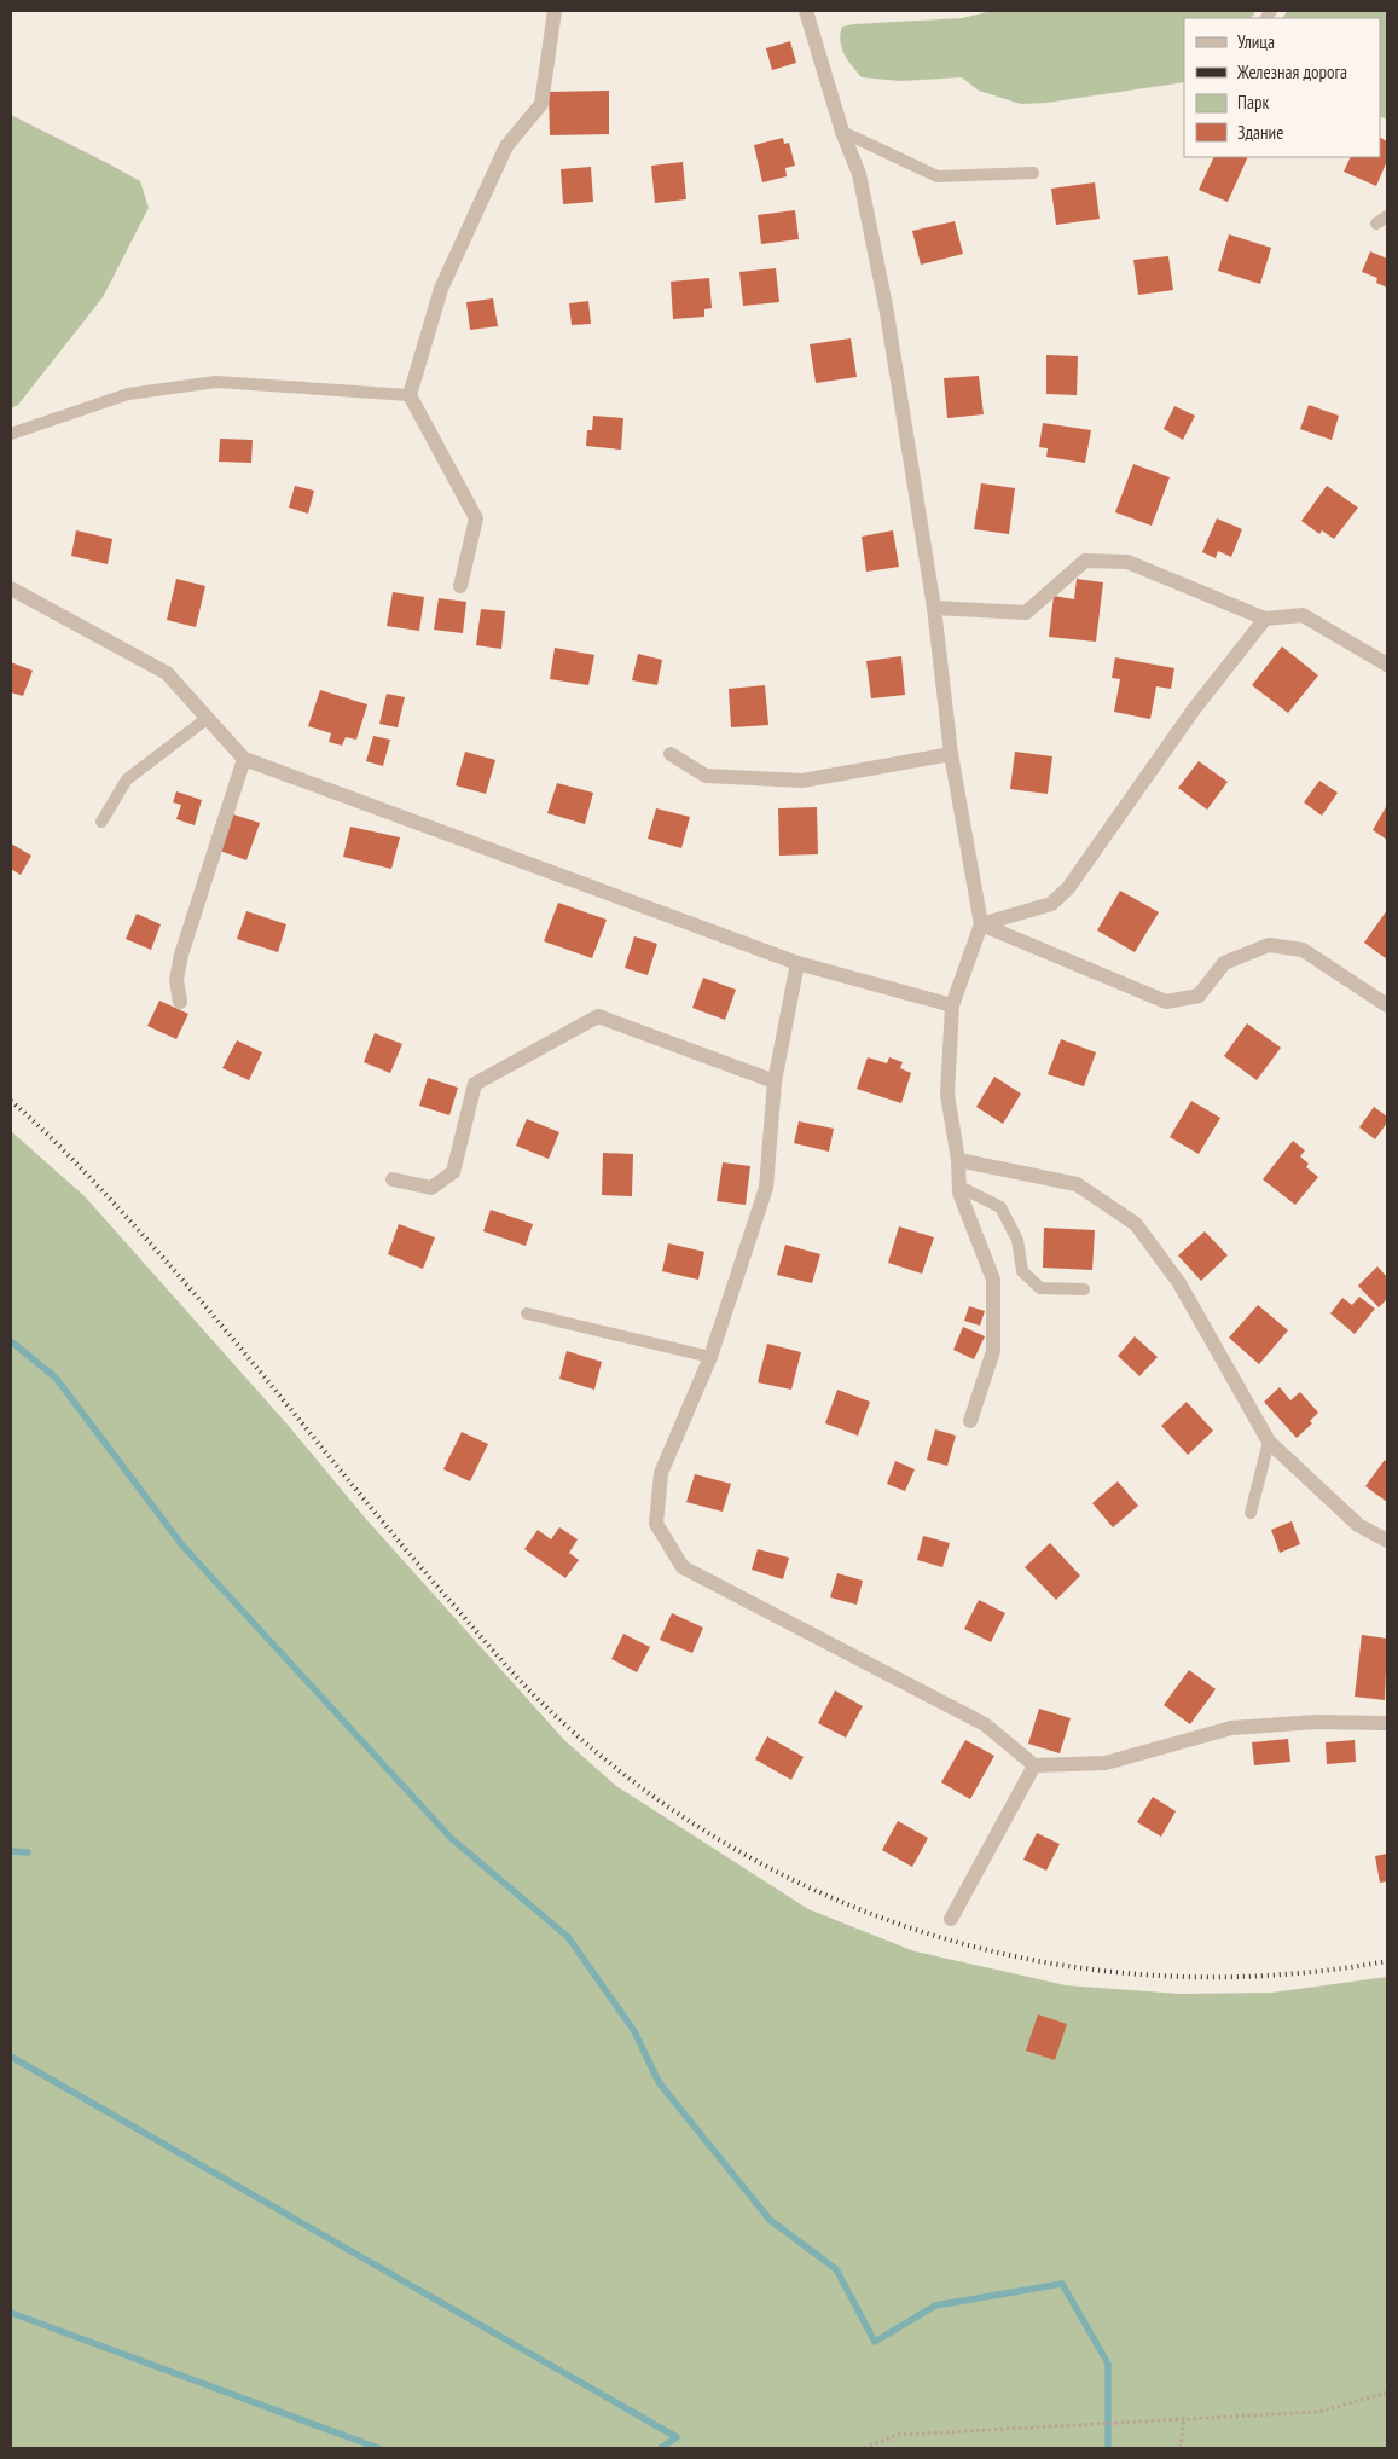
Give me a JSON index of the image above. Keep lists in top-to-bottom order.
{
  "legend": [
    "Улица",
    "Железная дорога",
    "Парк",
    "Здание"
  ]
}
